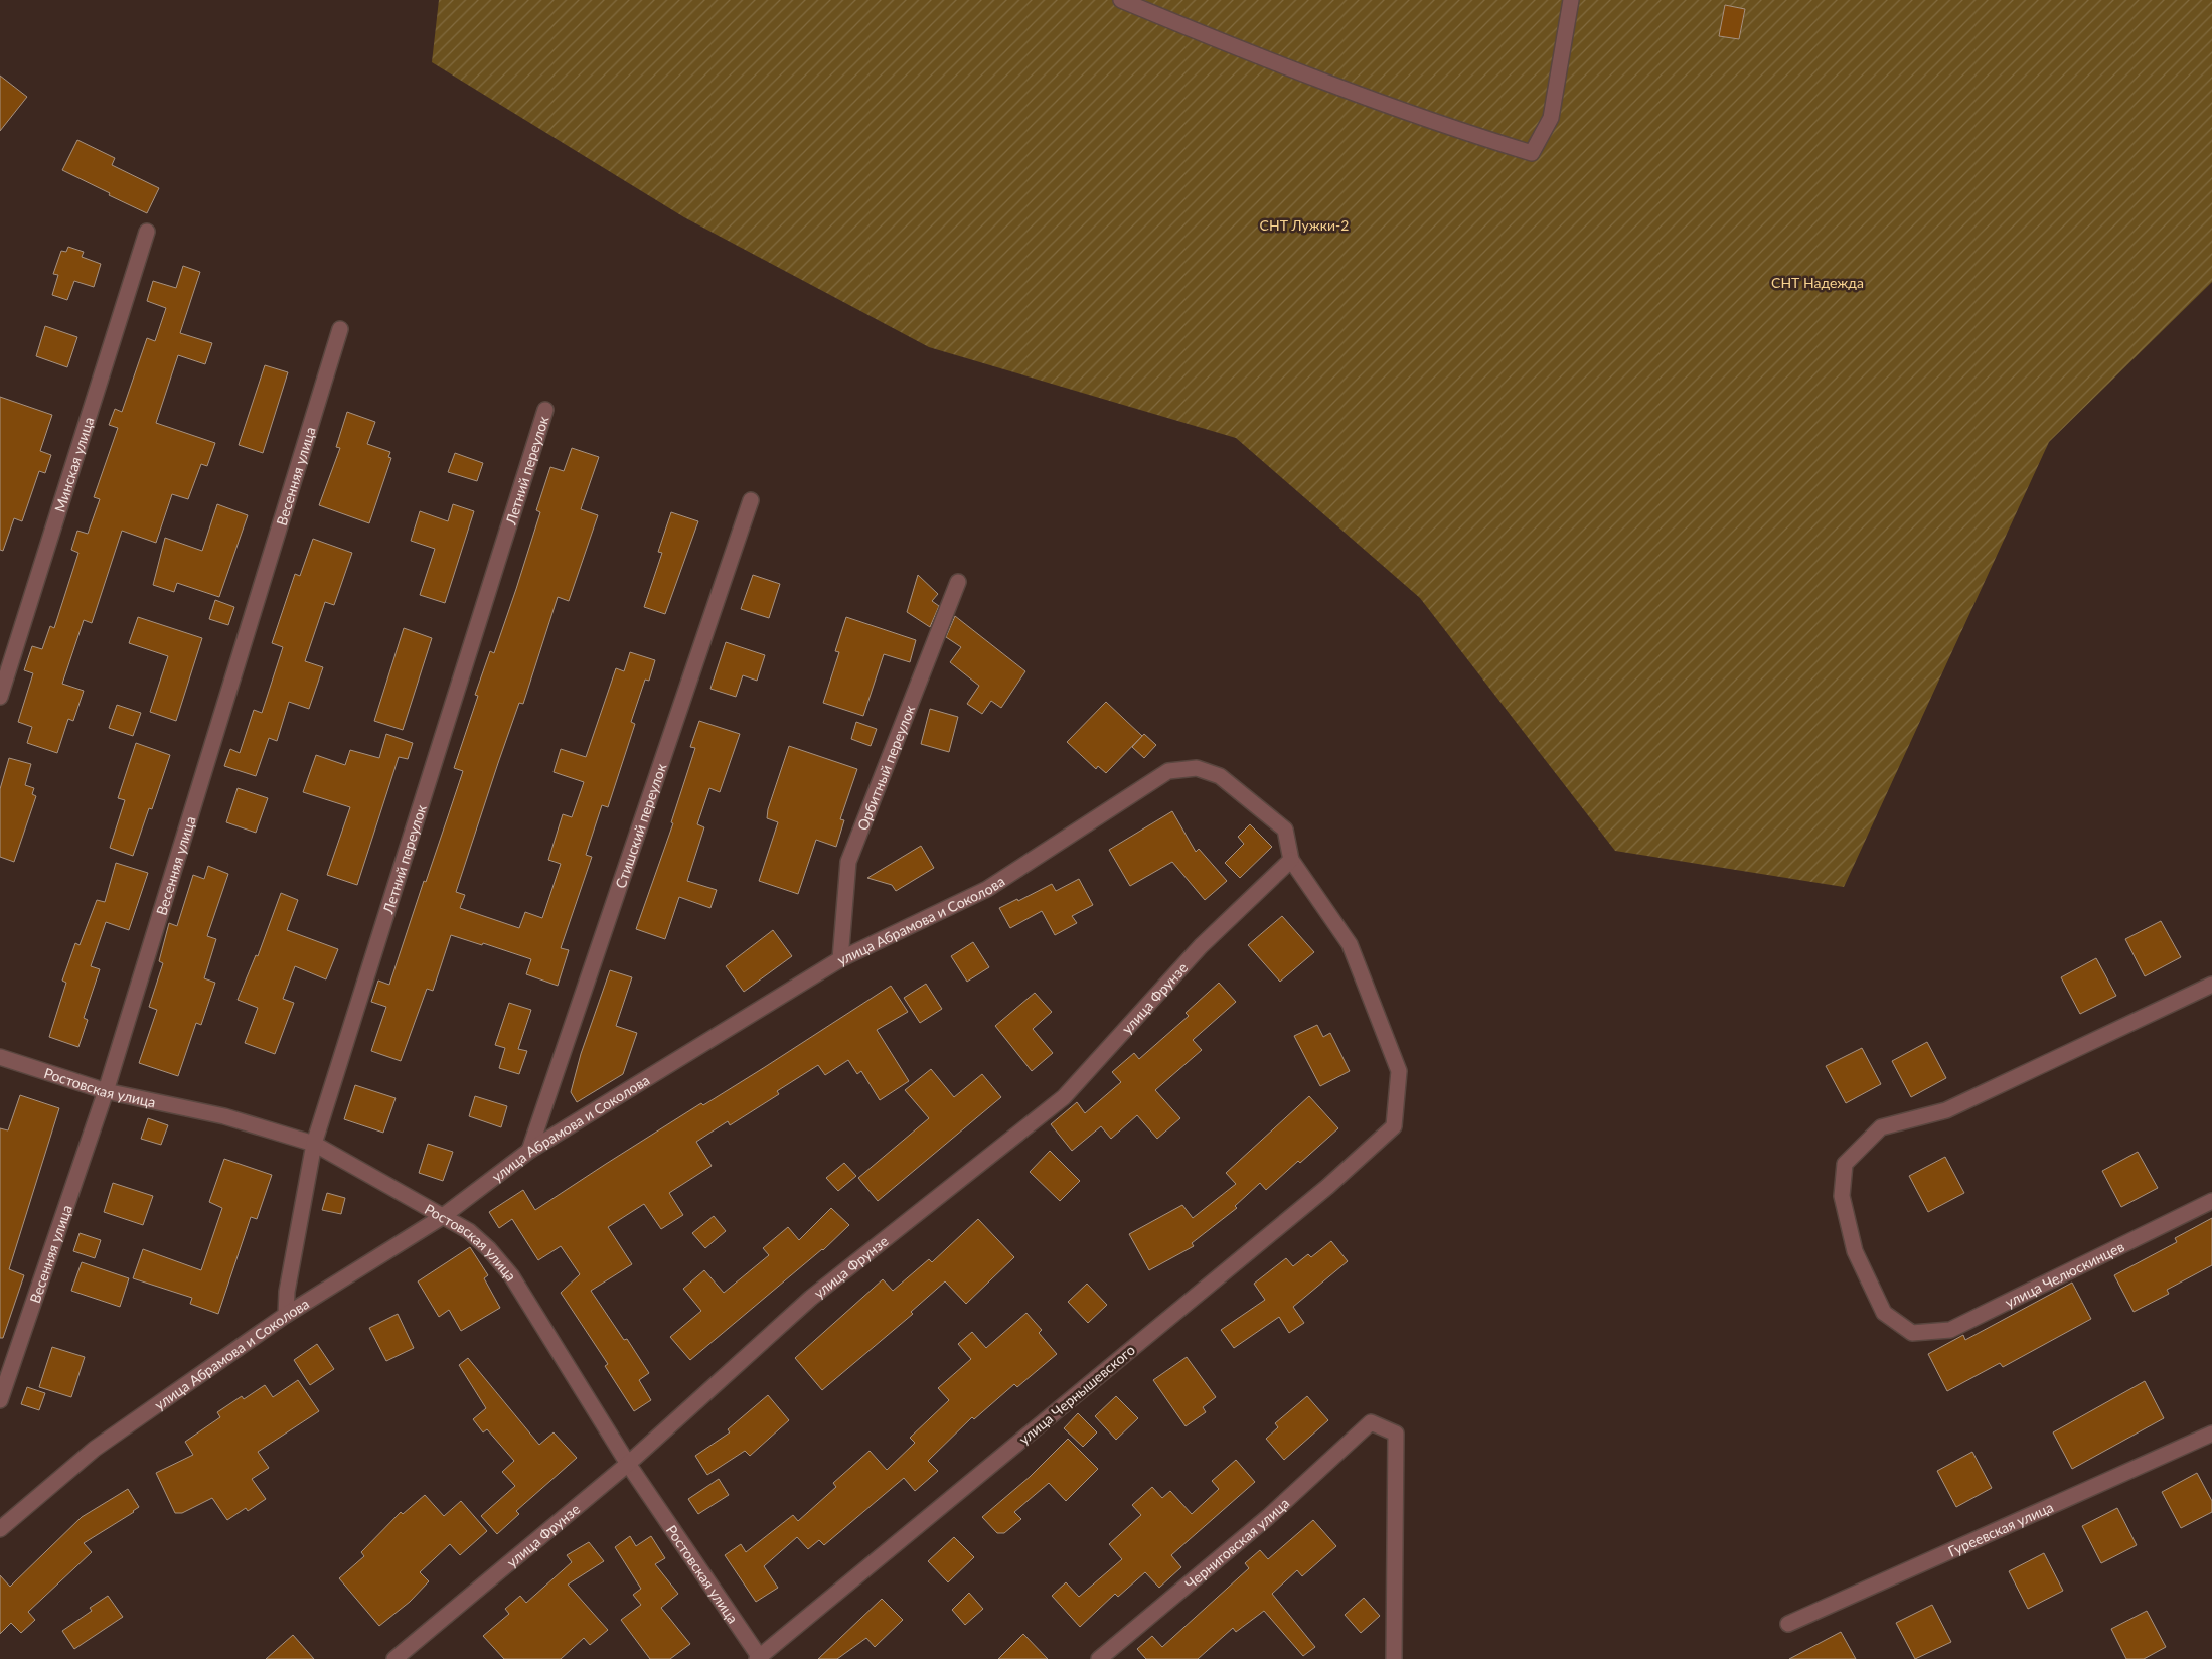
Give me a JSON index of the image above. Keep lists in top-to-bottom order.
{
  "streets": {
    "street": [
      "Минская улица",
      "Летний переулок",
      "Весенняя улица",
      "Орбитный переулок",
      "Стишский переулок",
      "улица Абрамова и Соколова",
      "улица Фрунзе",
      "Ростовская улица",
      "улица Челюскинцев",
      "улица Чернышевского",
      "Гуреевская улица",
      "Черниговская улица"
    ]
  },
  "crossings": [
    ["Летний переулок", "улица Абрамова и Соколова"],
    ["Летний переулок", "Ростовская улица"],
    ["Весенняя улица", "Ростовская улица"],
    ["Орбитный переулок", "улица Абрамова и Соколова"],
    ["Стишский переулок", "улица Абрамова и Соколова"],
    ["улица Абрамова и Соколова", "улица Фрунзе"],
    ["улица Абрамова и Соколова", "Ростовская улица"],
    ["улица Абрамова и Соколова", "улица Чернышевского"],
    ["улица Фрунзе", "Ростовская улица"],
    ["улица Фрунзе", "улица Чернышевского"],
    ["Ростовская улица", "улица Чернышевского"]
  ],
  "parks": ["СНТ Лужки-2", "СНТ Надежда"]
}
